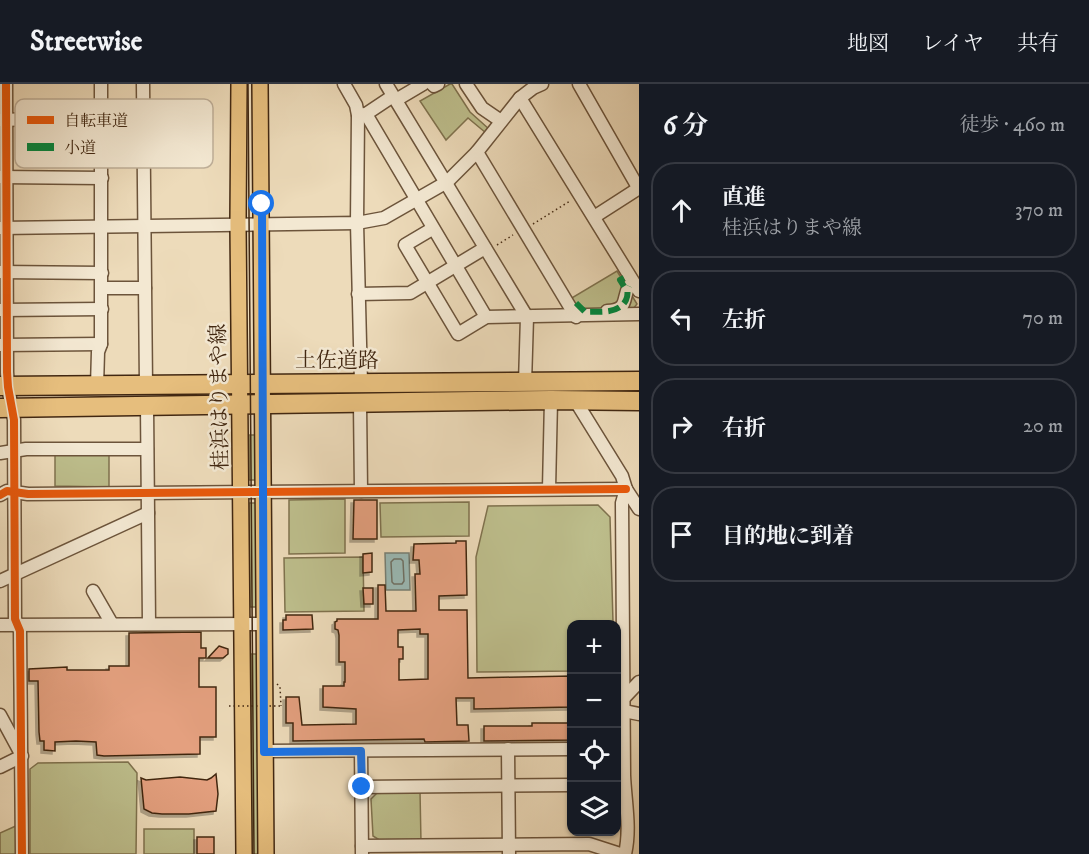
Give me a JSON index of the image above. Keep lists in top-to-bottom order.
{
  "streets": {
    "highway": ["土佐道路"],
    "main road": ["桂浜はりまや線"]
  },
  "crossings": [
    ["土佐道路", "桂浜はりまや線"]
  ],
  "legend": ["自転車道", "小道"],
  "page": {
    "header": "Streetwise",
    "nav": ["地図", "レイヤ", "共有"],
    "heading": ["6 分", "徒歩 · 460 m"],
    "list": [
      ["直進", "桂浜はりまや線", "370 m"],
      ["左折", "70 m"],
      ["右折", "20 m"],
      "目的地に到着"
    ],
    "map_buttons": ["+", "−"]
  }
}
